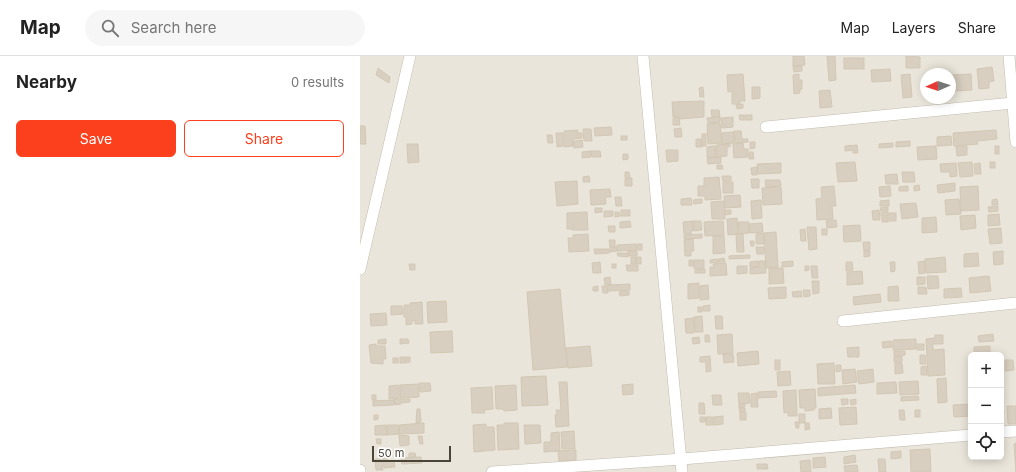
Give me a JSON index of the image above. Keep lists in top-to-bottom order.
{
  "scale_bar": "50 m",
  "north": "left",
  "page": {
    "header": "Map",
    "search": "Search here",
    "nav": ["Map", "Layers", "Share"],
    "heading": ["Nearby", "0 results"],
    "buttons": ["Save", "Share"],
    "map_buttons": ["+", "−"],
    "scale": "50 m"
  }
}
